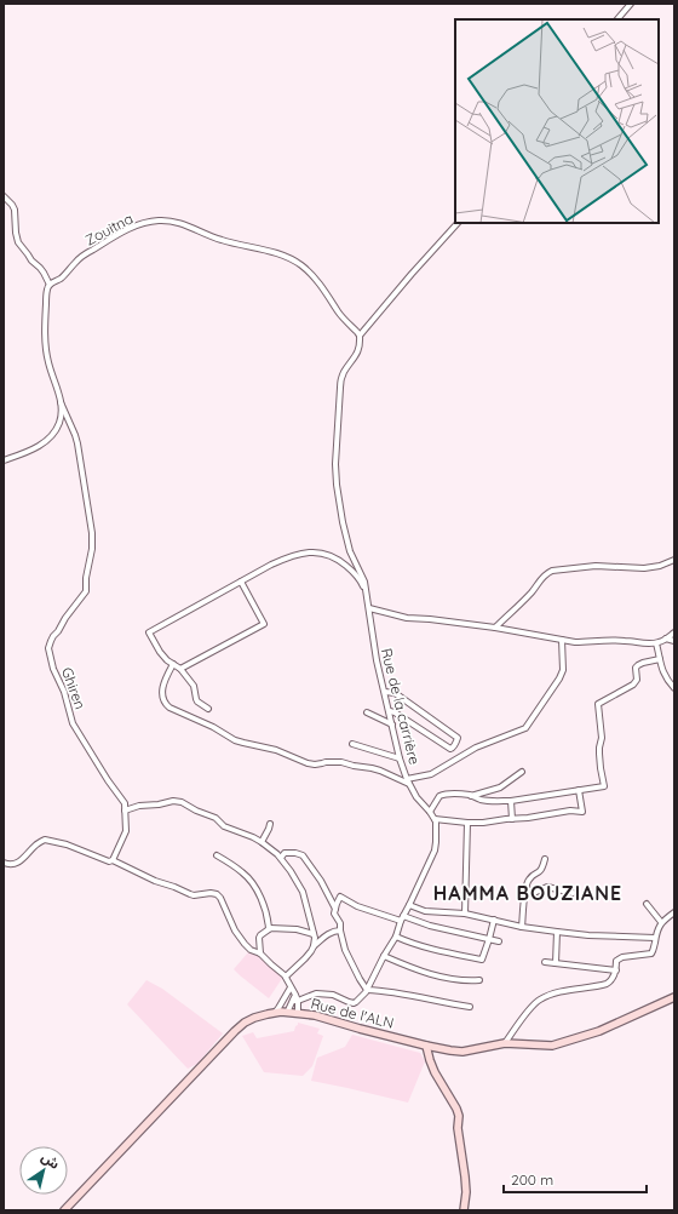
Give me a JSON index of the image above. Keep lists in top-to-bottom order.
{
  "streets": {
    "main road": ["Rue de l'ALN"],
    "street": ["Zouitna", "Ghiren", "Rue de la carrière"]
  },
  "crossings": [
    ["Zouitna", "Rue de la carrière"]
  ],
  "districts": ["HAMMA BOUZIANE"],
  "scale_bar": "200 m",
  "north": "top right"
}
